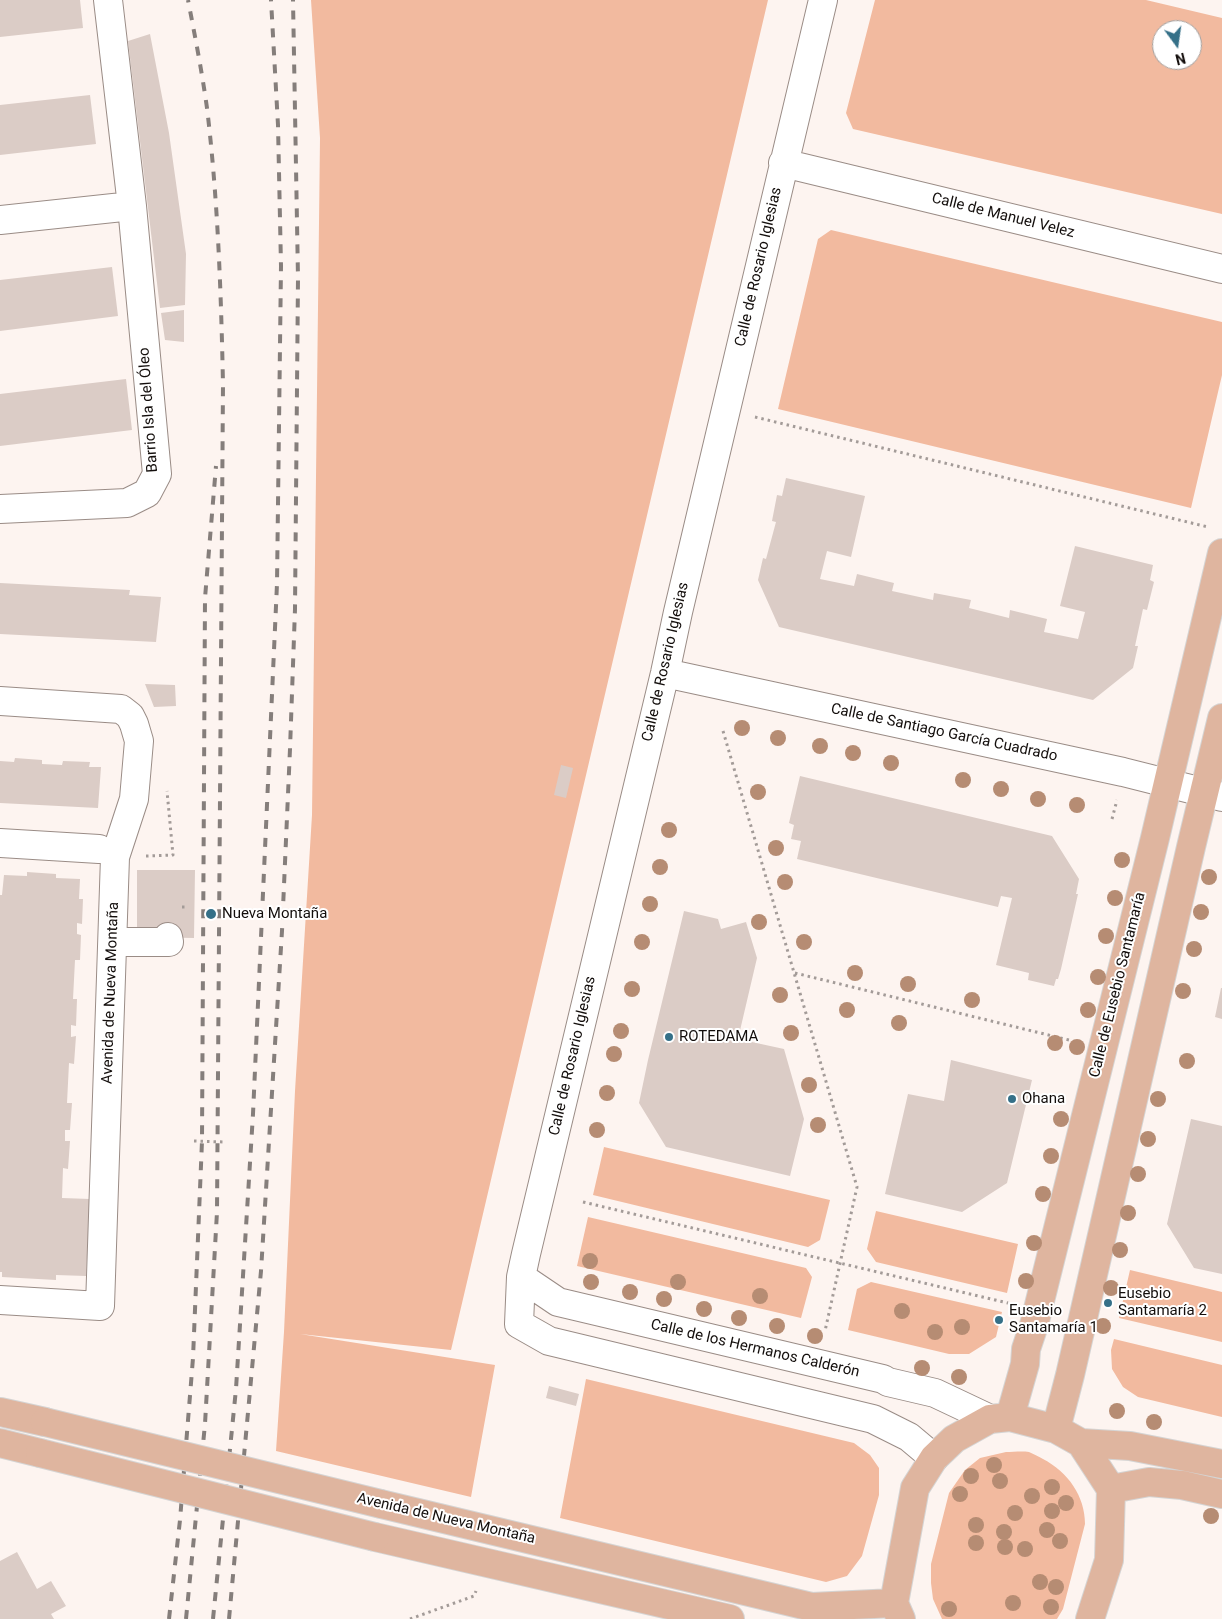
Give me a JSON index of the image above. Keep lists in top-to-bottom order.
{
  "streets": {
    "main road": ["Calle de Eusebio Santamaría", "Avenida de Nueva Montaña"],
    "street": [
      "Calle de Manuel Velez",
      "Calle de Rosario Iglesias",
      "Barrio Isla del Óleo",
      "Calle de Santiago García Cuadrado",
      "Calle de los Hermanos Calderón"
    ]
  },
  "crossings": [
    ["Calle de Manuel Velez", "Calle de Rosario Iglesias"],
    ["Calle de Rosario Iglesias", "Calle de Santiago García Cuadrado"],
    ["Calle de Rosario Iglesias", "Calle de los Hermanos Calderón"],
    ["Calle de Santiago García Cuadrado", "Calle de Eusebio Santamaría"],
    ["Calle de Eusebio Santamaría", "Calle de los Hermanos Calderón"]
  ],
  "places": [
    "Nueva Montaña",
    "ROTEDAMA",
    "Ohana",
    "Eusebio Santamaría 2",
    "Eusebio Santamaría 1"
  ],
  "north": "bottom"
}
